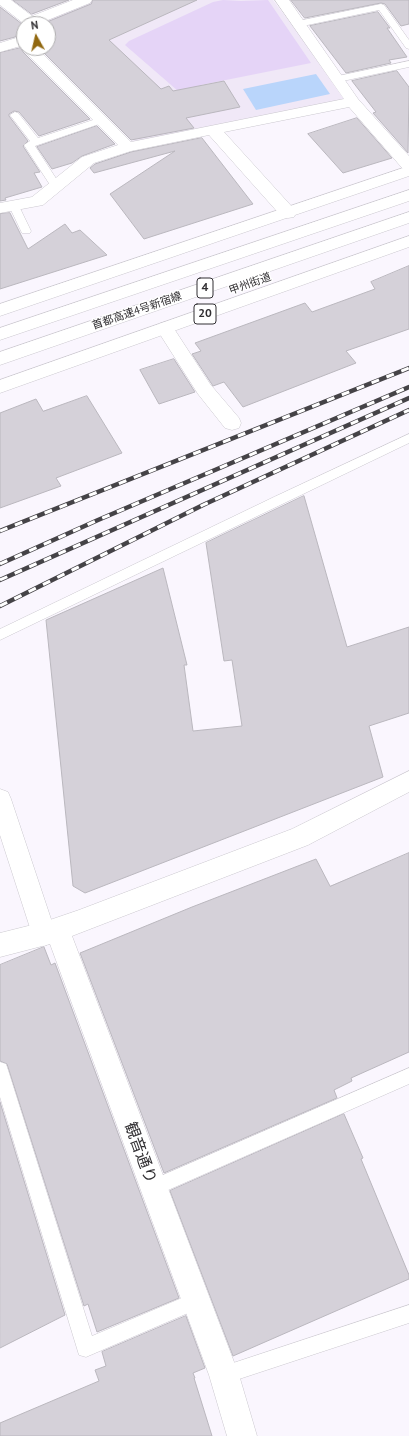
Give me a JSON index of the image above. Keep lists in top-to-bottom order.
{
  "streets": {
    "main road": [
      "甲州街道",
      "4",
      "首都高速4号新宿線",
      "20",
      "観音通り"
    ]
  },
  "north": "top"
}
